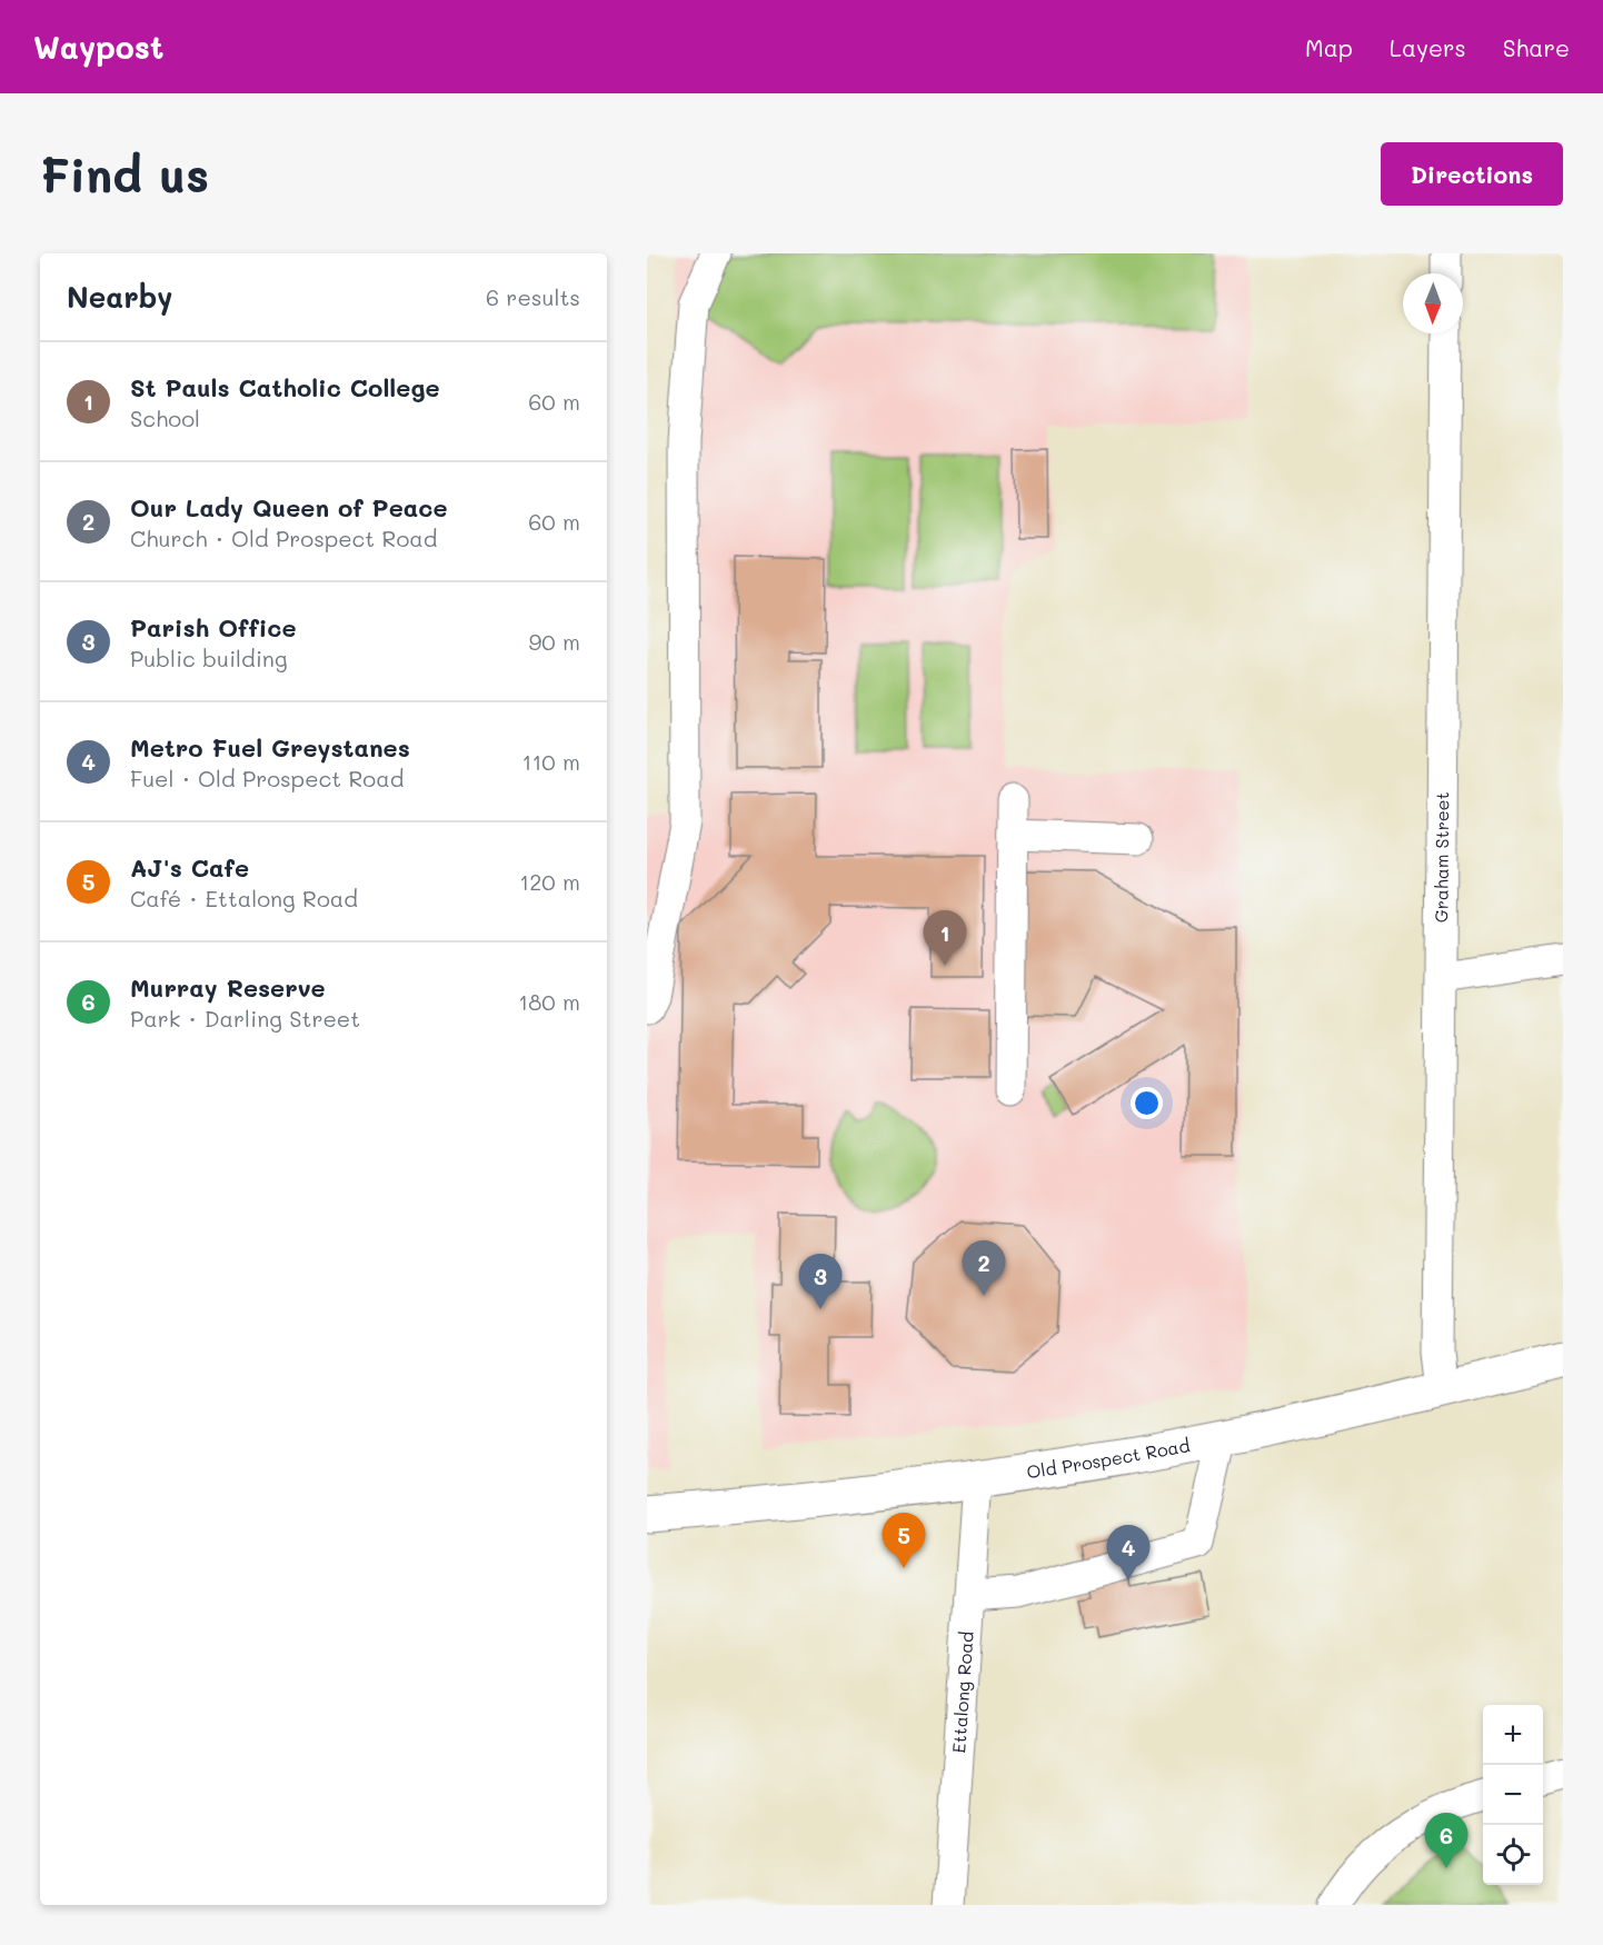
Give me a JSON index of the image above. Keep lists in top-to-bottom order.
{
  "streets": {
    "main road": ["Old Prospect Road"],
    "street": ["Graham Street", "Ettalong Road"]
  },
  "crossings": [
    ["Graham Street", "Old Prospect Road"],
    ["Old Prospect Road", "Ettalong Road"]
  ],
  "north": "bottom",
  "page": {
    "header": "Waypost",
    "nav": ["Map", "Layers", "Share"],
    "buttons": "Directions",
    "title": "Find us",
    "heading": ["Nearby", "6 results"],
    "list": [
      {
        "mark": "1",
        "name": "St Pauls Catholic College",
        "note": "School",
        "value": "60 m"
      },
      {
        "mark": "2",
        "name": "Our Lady Queen of Peace",
        "note": "Church · Old Prospect Road",
        "value": "60 m"
      },
      {
        "mark": "3",
        "name": "Parish Office",
        "note": "Public building",
        "value": "90 m"
      },
      {
        "mark": "4",
        "name": "Metro Fuel Greystanes",
        "note": "Fuel · Old Prospect Road",
        "value": "110 m"
      },
      {
        "mark": "5",
        "name": "AJ's Cafe",
        "note": "Café · Ettalong Road",
        "value": "120 m"
      },
      {
        "mark": "6",
        "name": "Murray Reserve",
        "note": "Park · Darling Street",
        "value": "180 m"
      }
    ],
    "pins": [
      "1",
      "2",
      "3",
      "5",
      "4",
      "6"
    ],
    "map_buttons": ["+", "−"]
  }
}
